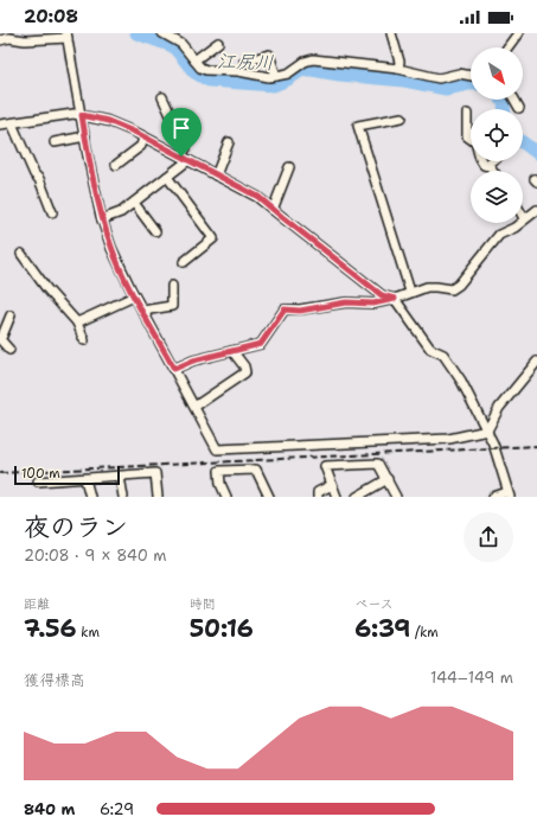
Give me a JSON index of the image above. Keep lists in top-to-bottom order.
{
  "water": ["江尻川"],
  "scale_bar": "100 m",
  "north": "bottom right",
  "page": {
    "status": "20:08",
    "scale": "100 m",
    "heading": ["夜のラン", "20:08 · 9 × 840 m"],
    "stats": [
      ["距離", "7.56 km"],
      ["時間", "50:16"],
      ["ペース", "6:39 /km"]
    ],
    "chart": ["獲得標高", "144–149 m"],
    "list": [
      {
        "name": "840 m",
        "note": "6:29"
      }
    ]
  }
}
